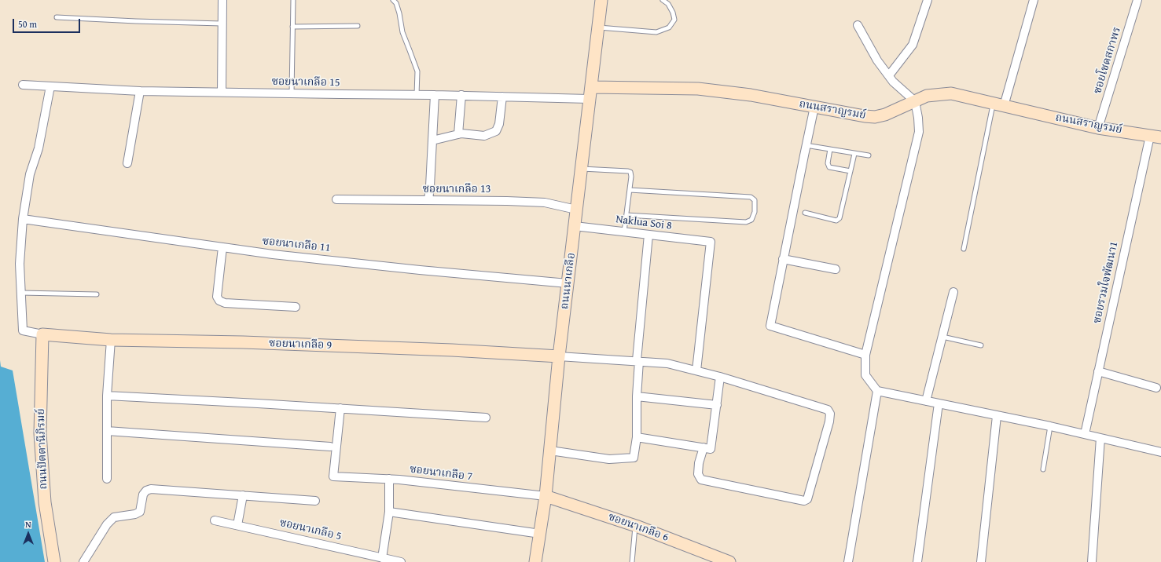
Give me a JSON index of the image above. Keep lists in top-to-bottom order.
{
  "streets": {
    "street": [
      "ซอยโชดสกาพร",
      "ซอยนาเกลือ 15",
      "ถนนสราญรมย์",
      "ซอยนาเกลือ 13",
      "Naklua Soi 8",
      "ซอยนาเกลือ 11",
      "ถนนนาเกลือ",
      "ซอยรวมใจพัฒนา1",
      "ซอยนาเกลือ 9",
      "ถนนปัตตานีภิรมย์",
      "ซอยนาเกลือ 7",
      "ซอยนาเกลือ 6",
      "ซอยนาเกลือ 5"
    ]
  },
  "crossings": [
    ["ซอยโชดสกาพร", "ถนนสราญรมย์"],
    ["ซอยนาเกลือ 15", "ถนนนาเกลือ"],
    ["ถนนสราญรมย์", "ถนนนาเกลือ"],
    ["ถนนสราญรมย์", "ซอยรวมใจพัฒนา1"],
    ["ซอยนาเกลือ 13", "ถนนนาเกลือ"],
    ["Naklua Soi 8", "ถนนนาเกลือ"],
    ["ซอยนาเกลือ 11", "ถนนนาเกลือ"],
    ["ถนนนาเกลือ", "ซอยนาเกลือ 9"],
    ["ถนนนาเกลือ", "ซอยนาเกลือ 7"],
    ["ถนนนาเกลือ", "ซอยนาเกลือ 6"],
    ["ซอยนาเกลือ 9", "ถนนปัตตานีภิรมย์"],
    ["ซอยนาเกลือ 7", "ซอยนาเกลือ 6"]
  ],
  "scale_bar": "50 m",
  "north": "top"
}
